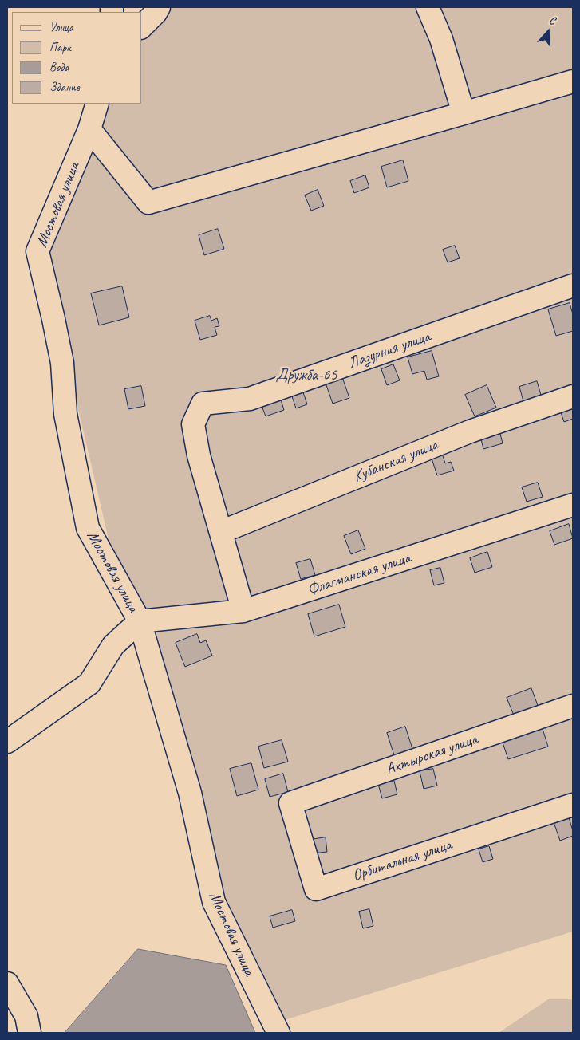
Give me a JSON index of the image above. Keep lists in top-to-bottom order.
{
  "streets": {
    "lane": [
      "Мостовая улица",
      "Лазурная улица",
      "Кубанская улица",
      "Флагманская улица",
      "Ахтырская улица",
      "Орбитальная улица"
    ]
  },
  "crossings": [
    ["Мостовая улица", "Флагманская улица"],
    ["Лазурная улица", "Кубанская улица"],
    ["Ахтырская улица", "Орбитальная улица"]
  ],
  "parks": ["Дружба-65"],
  "legend": [
    "Улица",
    "Парк",
    "Вода",
    "Здание"
  ],
  "north": "top"
}
